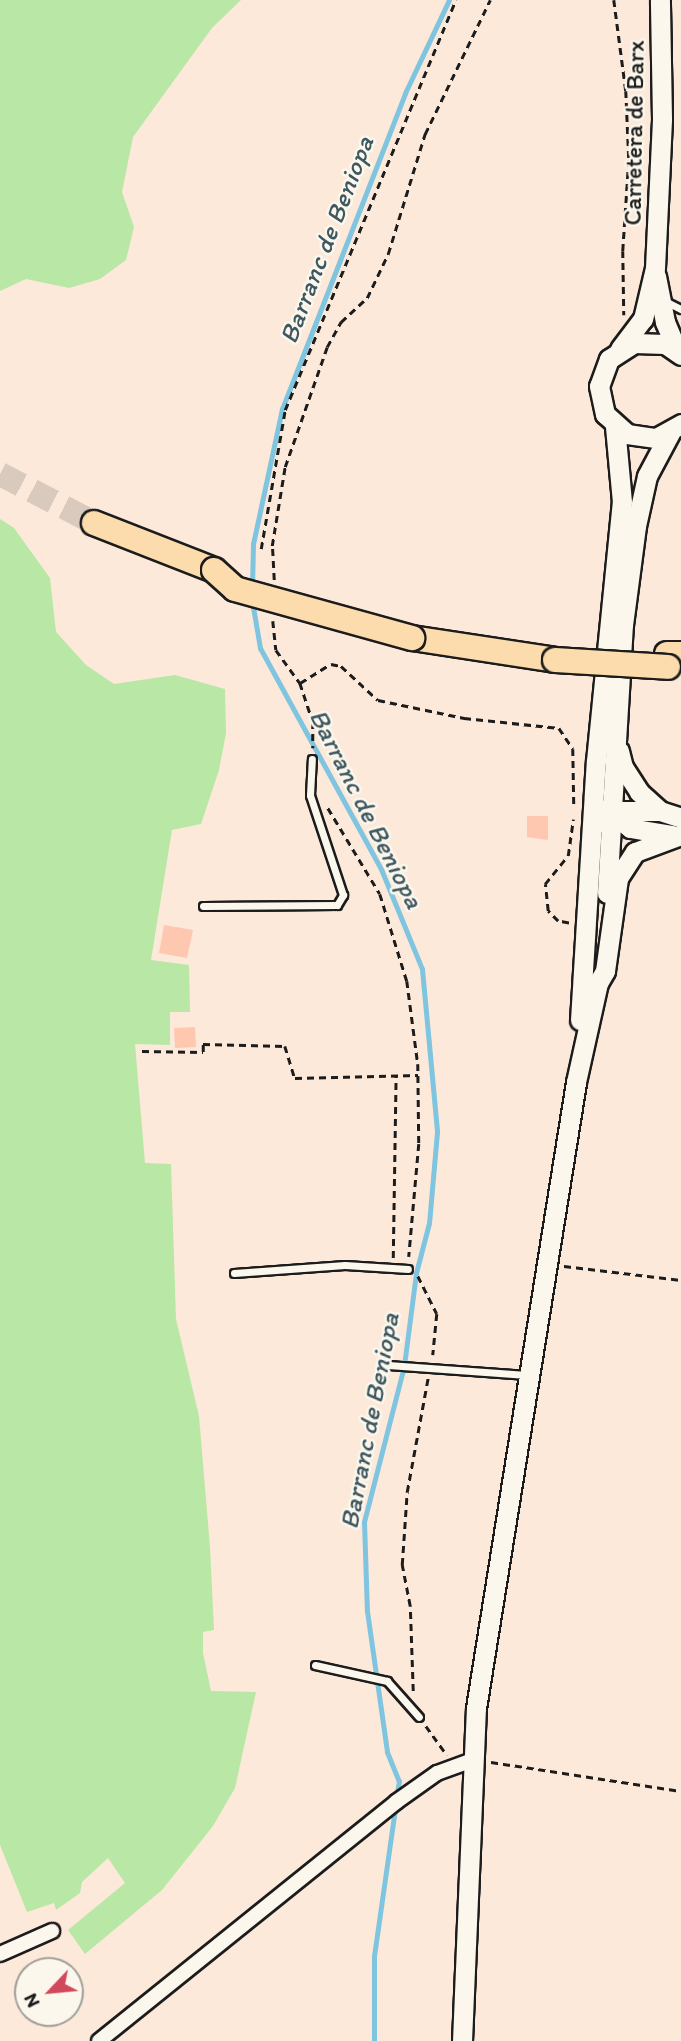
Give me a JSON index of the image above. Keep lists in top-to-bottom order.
{
  "streets": {
    "street": ["Carretera de Barx"]
  },
  "water": ["Barranc de Beniopa"],
  "north": "bottom left"
}
